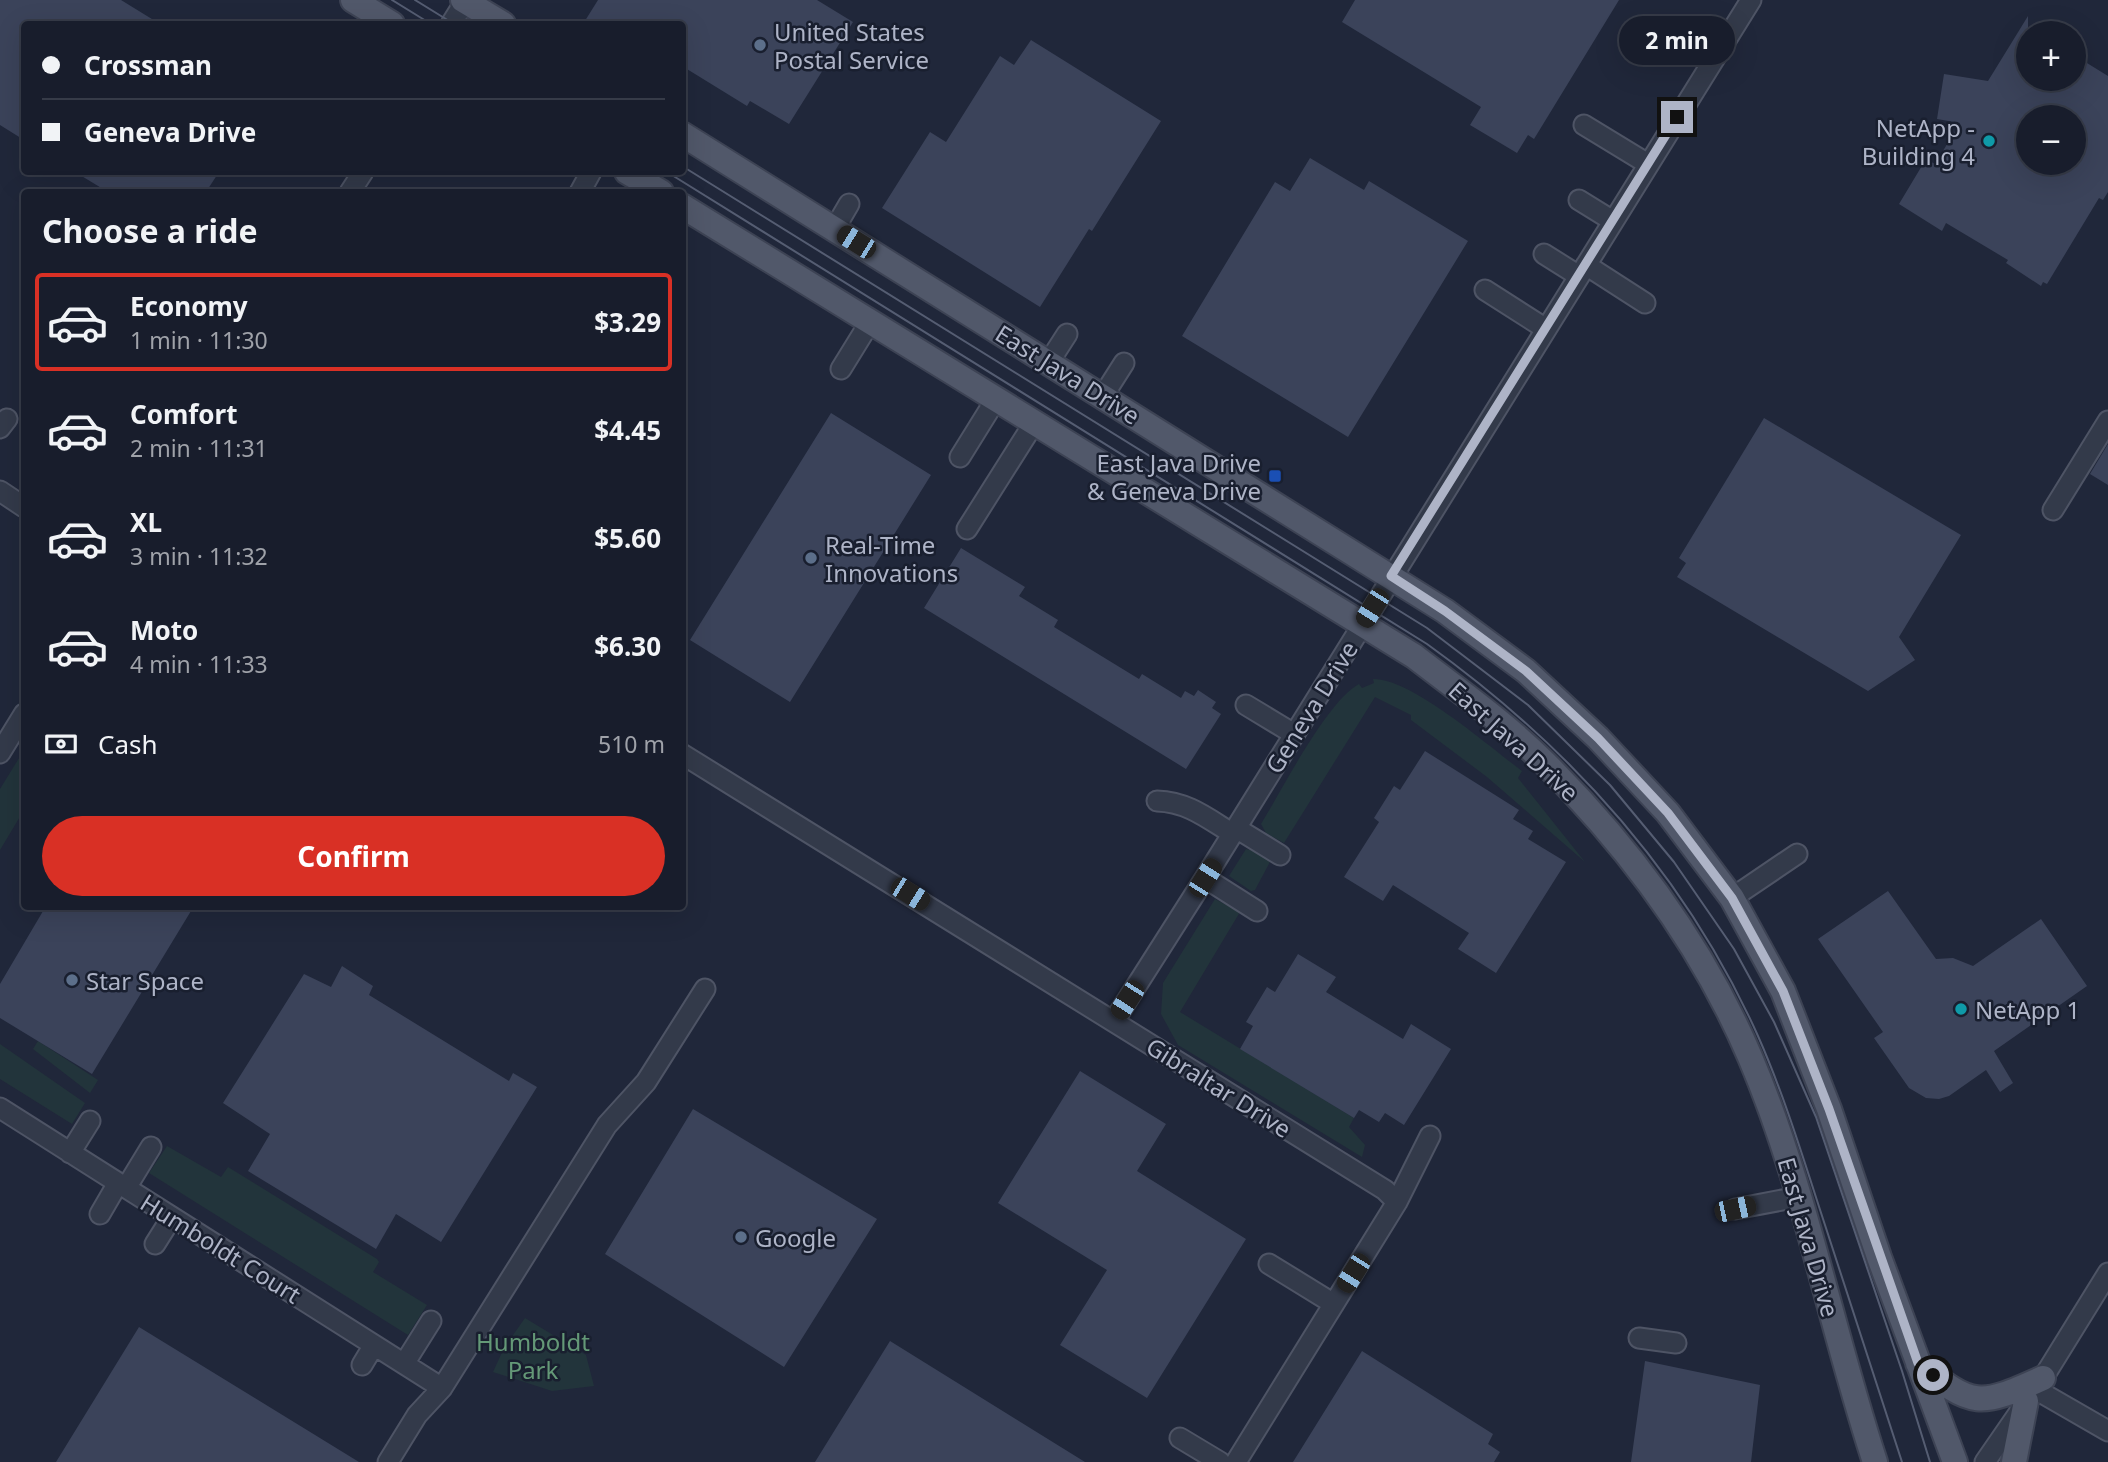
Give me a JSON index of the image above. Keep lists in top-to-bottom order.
{
  "streets": {
    "main road": ["East Java Drive"],
    "street": ["Geneva Drive", "Gibraltar Drive", "Humboldt Court"]
  },
  "crossings": [
    ["East Java Drive", "Geneva Drive"],
    ["Geneva Drive", "Gibraltar Drive"]
  ],
  "parks": ["Humboldt Park"],
  "places": {
    "other": [
      "United States Postal Service",
      "NetApp - Building 4",
      "Real-Time Innovations",
      "Star Space",
      "NetApp 1",
      "Google"
    ],
    "transit": ["East Java Drive & Geneva Drive"]
  },
  "page": {
    "bubble": "2 min",
    "map_buttons": ["+", "−"],
    "banner": ["Crossman", "Geneva Drive"],
    "heading": "Choose a ride",
    "list": [
      {
        "name": "Economy",
        "note": "1 min · 11:30",
        "value": "$3.29"
      },
      {
        "name": "Comfort",
        "note": "2 min · 11:31",
        "value": "$4.45"
      },
      {
        "name": "XL",
        "note": "3 min · 11:32",
        "value": "$5.60"
      },
      {
        "name": "Moto",
        "note": "4 min · 11:33",
        "value": "$6.30"
      }
    ],
    "pay": ["Cash", "510 m"],
    "buttons": "Confirm"
  }
}
